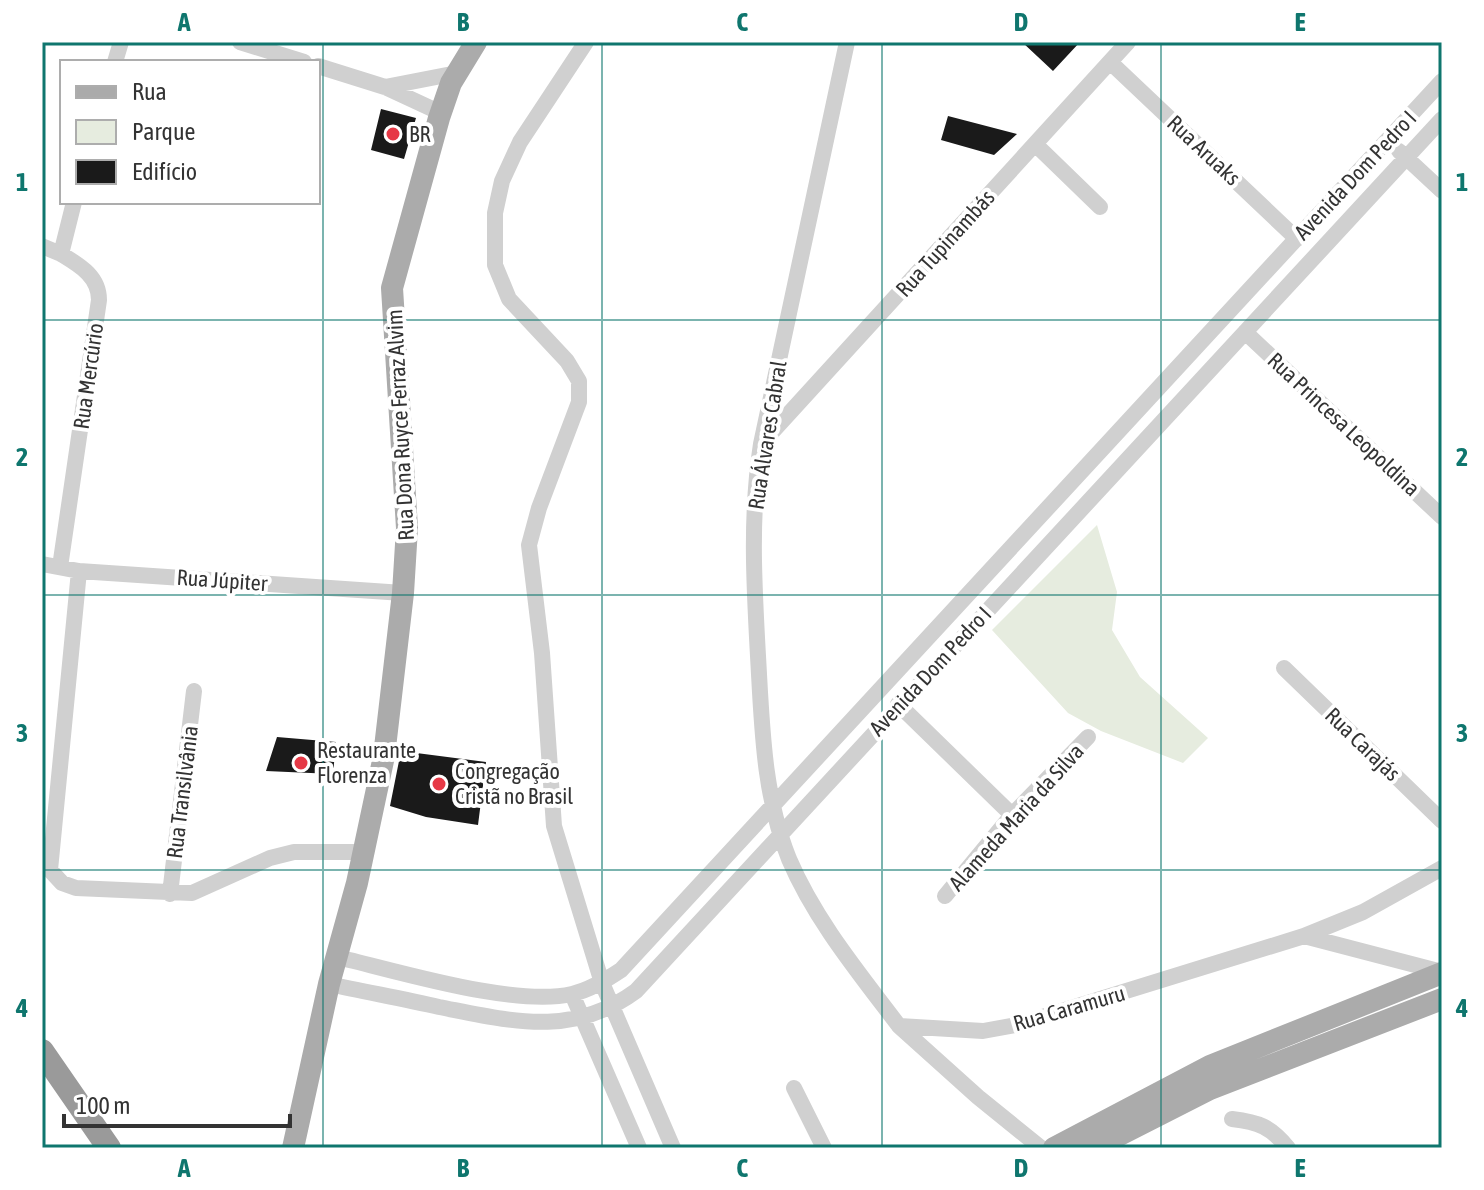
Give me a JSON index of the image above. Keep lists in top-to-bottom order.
{
  "streets": {
    "main road": ["Rua Dona Ruyce Ferraz Alvim"],
    "street": [
      "Rua Aruaks",
      "Avenida Dom Pedro I",
      "Rua Tupinambás",
      "Rua Mercúrio",
      "Rua Princesa Leopoldina",
      "Rua Álvares Cabral",
      "Rua Júpiter",
      "Rua Carajás",
      "Rua Transilvânia",
      "Alameda Maria da Silva",
      "Rua Caramuru"
    ]
  },
  "crossings": [
    ["Rua Aruaks", "Avenida Dom Pedro I"],
    ["Rua Aruaks", "Rua Tupinambás"],
    ["Avenida Dom Pedro I", "Rua Princesa Leopoldina"],
    ["Avenida Dom Pedro I", "Rua Dona Ruyce Ferraz Alvim"],
    ["Avenida Dom Pedro I", "Rua Álvares Cabral"],
    ["Rua Tupinambás", "Rua Álvares Cabral"],
    ["Rua Mercúrio", "Rua Júpiter"],
    ["Rua Dona Ruyce Ferraz Alvim", "Rua Júpiter"]
  ],
  "places": ["BR", "Restaurante Florenza", "Congregação Cristã no Brasil"],
  "legend": ["Rua", "Parque", "Edifício"],
  "scale_bar": "100 m",
  "grid": {
    "columns": [
      "A",
      "B",
      "C",
      "D",
      "E"
    ],
    "rows": [
      "1",
      "2",
      "3",
      "4"
    ]
  }
}
